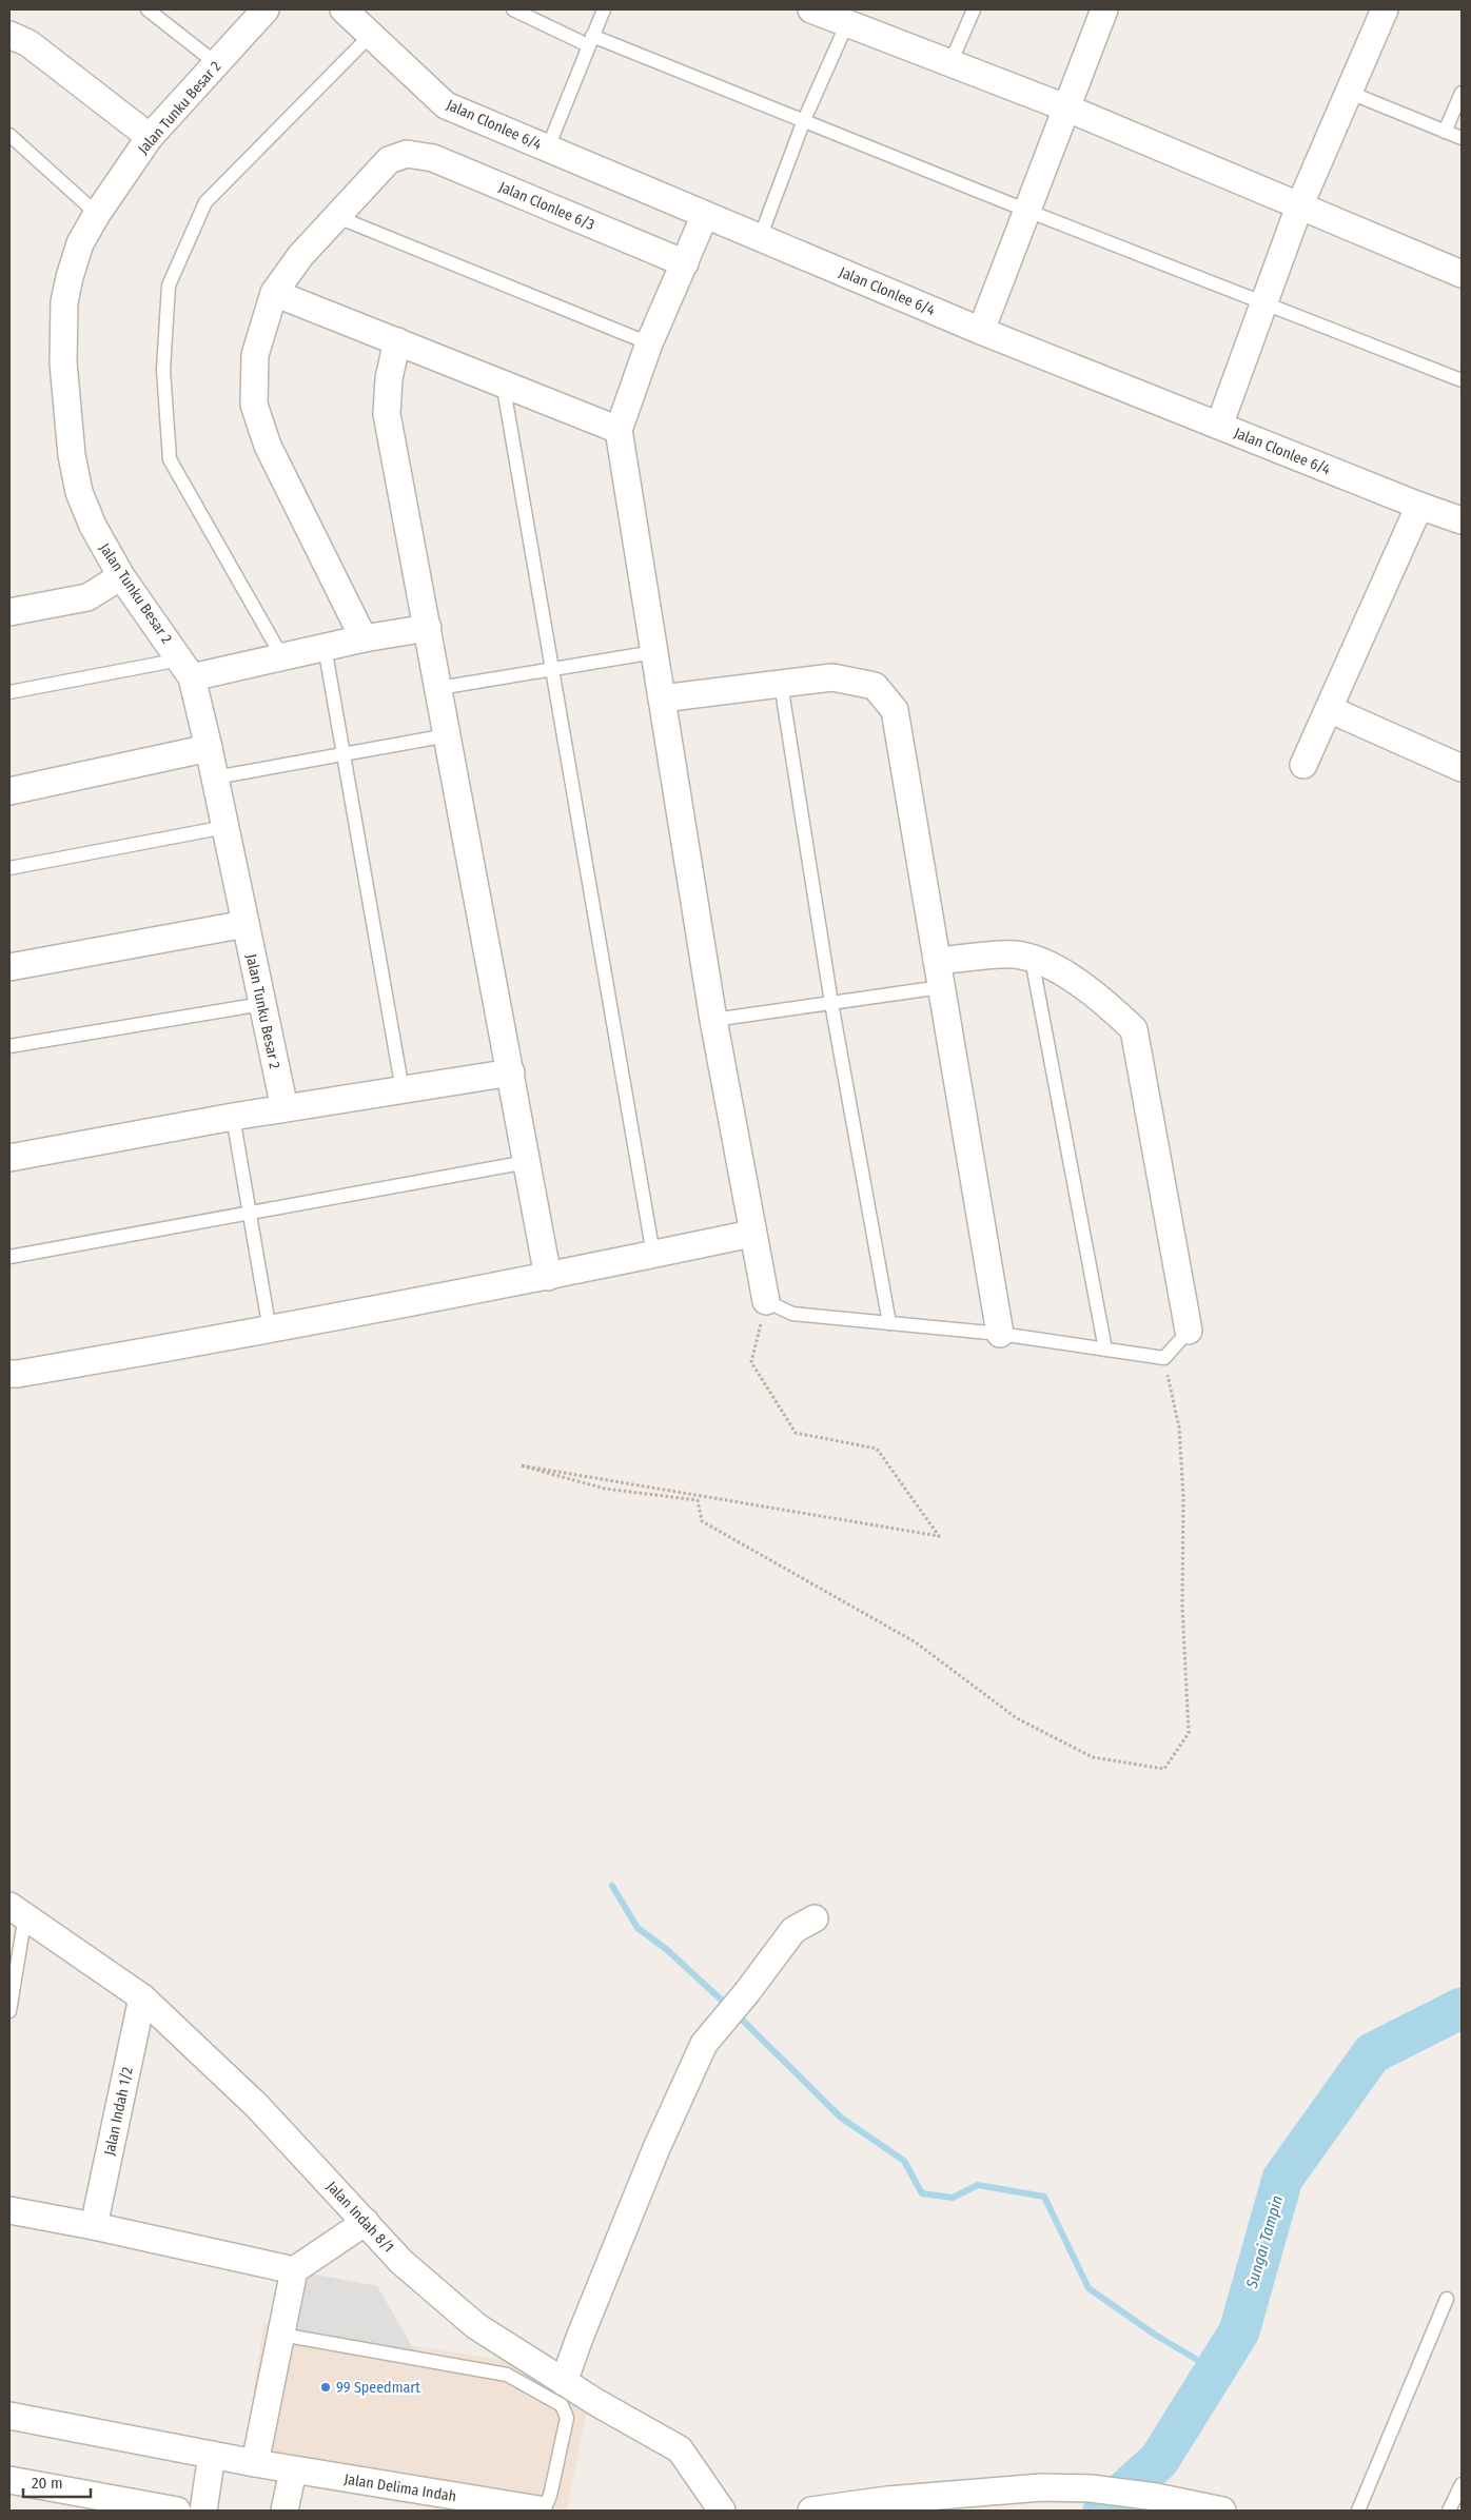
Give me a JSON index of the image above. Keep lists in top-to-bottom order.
{
  "streets": {
    "street": [
      "Jalan Tunku Besar 2",
      "Jalan Clonlee 6/4",
      "Jalan Clonlee 6/3",
      "Jalan Indah 1/2",
      "Jalan Indah 8/1",
      "Jalan Delima Indah"
    ]
  },
  "crossings": [
    ["Jalan Indah 1/2", "Jalan Indah 8/1"]
  ],
  "water": ["Sungai Tampin"],
  "places": ["99 Speedmart"],
  "scale_bar": "20 m"
}
